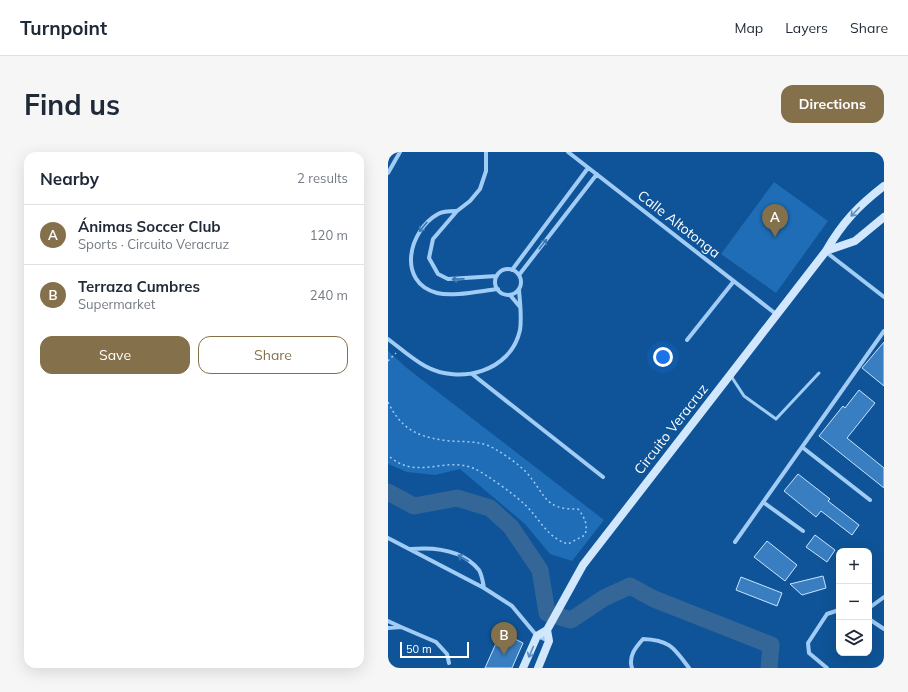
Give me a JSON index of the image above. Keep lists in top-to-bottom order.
{
  "streets": {
    "street": ["Calle Altotonga", "Circuito Veracruz"]
  },
  "crossings": [
    ["Calle Altotonga", "Circuito Veracruz"]
  ],
  "scale_bar": "50 m",
  "page": {
    "header": "Turnpoint",
    "nav": ["Map", "Layers", "Share"],
    "buttons": [
      "Directions",
      ["Save", "Share"]
    ],
    "title": "Find us",
    "heading": ["Nearby", "2 results"],
    "list": [
      {
        "mark": "A",
        "name": "Ánimas Soccer Club",
        "note": "Sports · Circuito Veracruz",
        "value": "120 m"
      },
      {
        "mark": "B",
        "name": "Terraza Cumbres",
        "note": "Supermarket",
        "value": "240 m"
      }
    ],
    "pins": ["A", "B"],
    "map_buttons": ["+", "−"],
    "scale": "50 m"
  }
}
